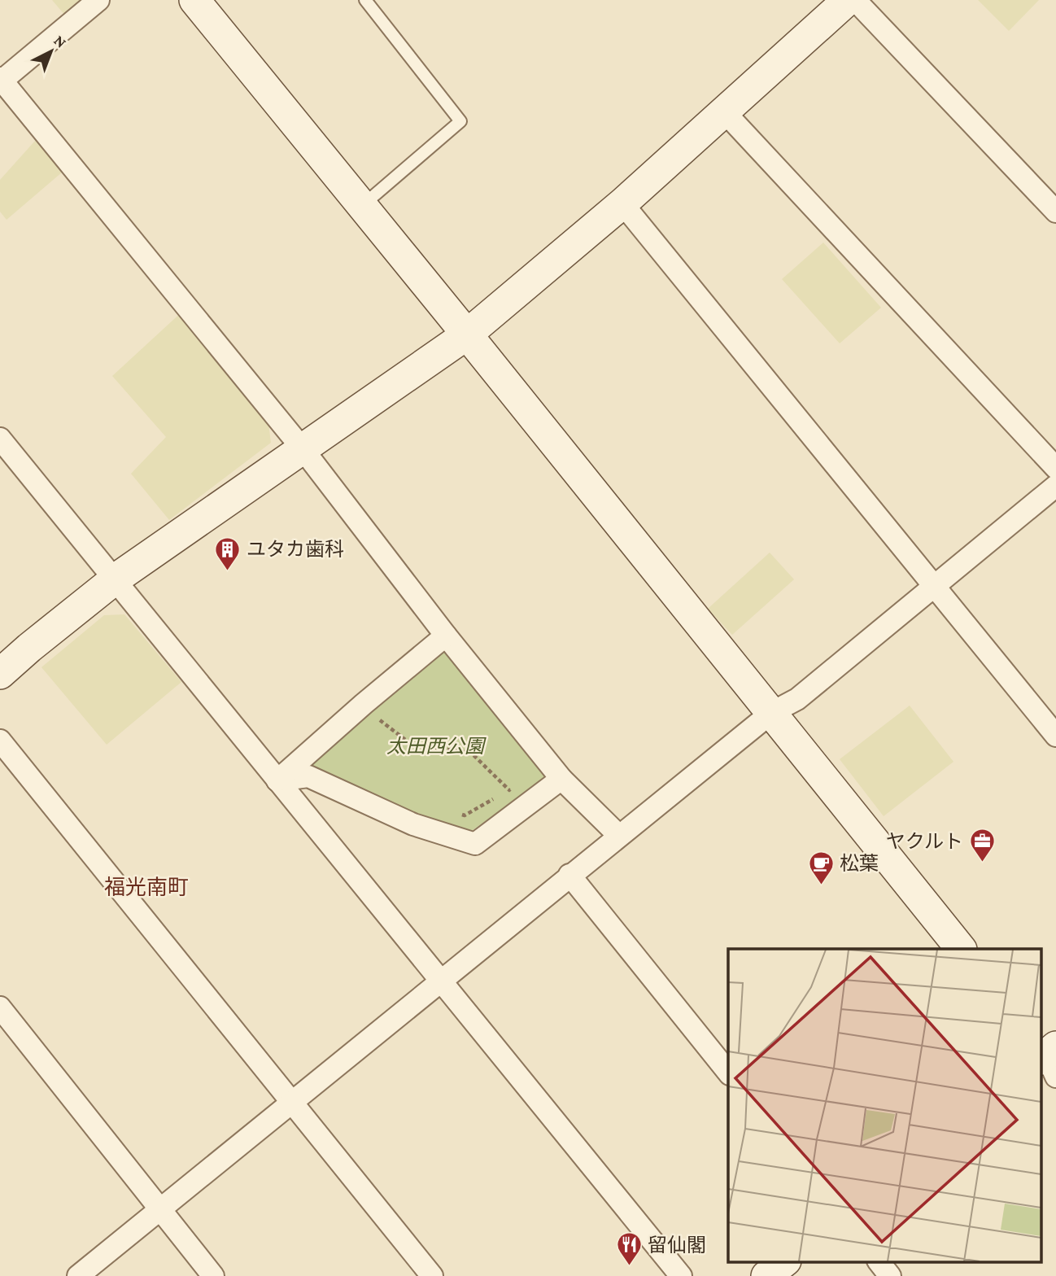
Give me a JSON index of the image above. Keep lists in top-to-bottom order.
{
  "districts": ["福光南町"],
  "parks": ["太田西公園"],
  "places": {
    "building": ["ユタカ歯科"],
    "office": ["ヤクルト"],
    "cafe": ["松葉"],
    "restaurant": ["留仙閣"]
  },
  "north": "top right"
}
